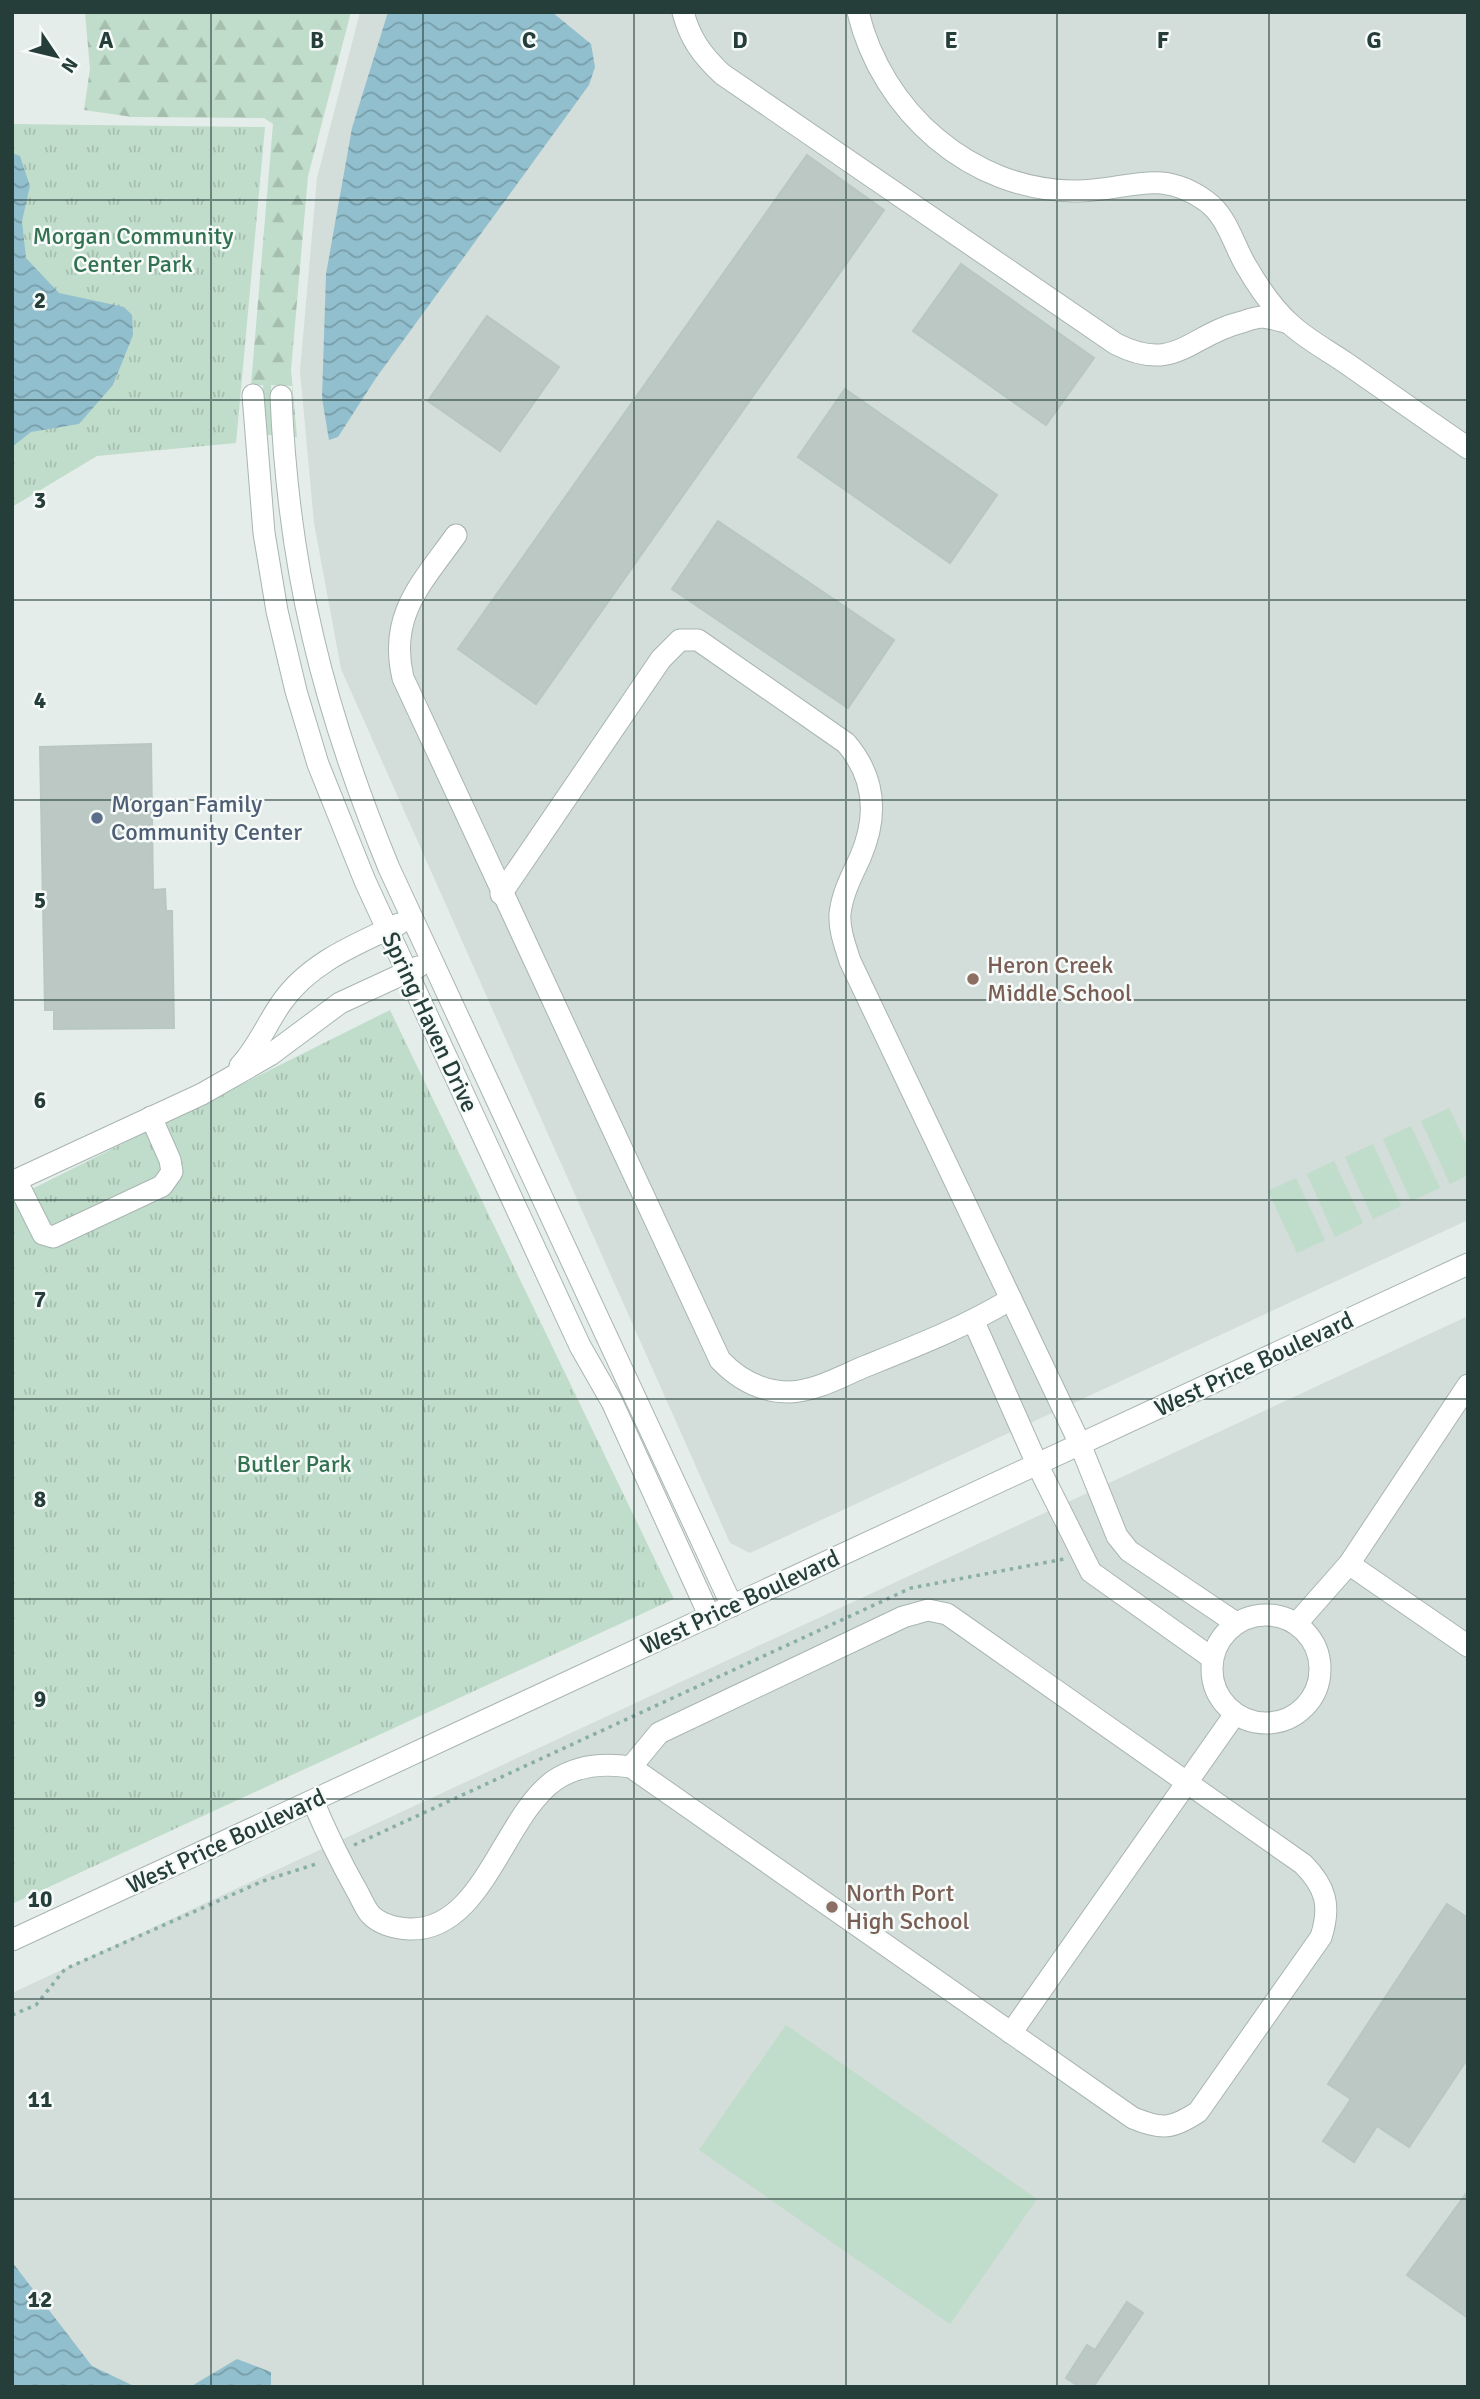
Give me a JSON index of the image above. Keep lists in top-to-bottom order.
{
  "streets": {
    "street": ["Spring Haven Drive", "West Price Boulevard"]
  },
  "crossings": [
    ["Spring Haven Drive", "West Price Boulevard"]
  ],
  "parks": ["Morgan Community Center Park", "Butler Park"],
  "places": ["Morgan Family Community Center", "Heron Creek Middle School", "North Port High School"],
  "north": "bottom right",
  "grid": {
    "columns": [
      "A",
      "B",
      "C",
      "D",
      "E",
      "F",
      "G"
    ],
    "rows": [
      "2",
      "3",
      "4",
      "5",
      "6",
      "7",
      "8",
      "9",
      "10",
      "11",
      "12"
    ]
  }
}
